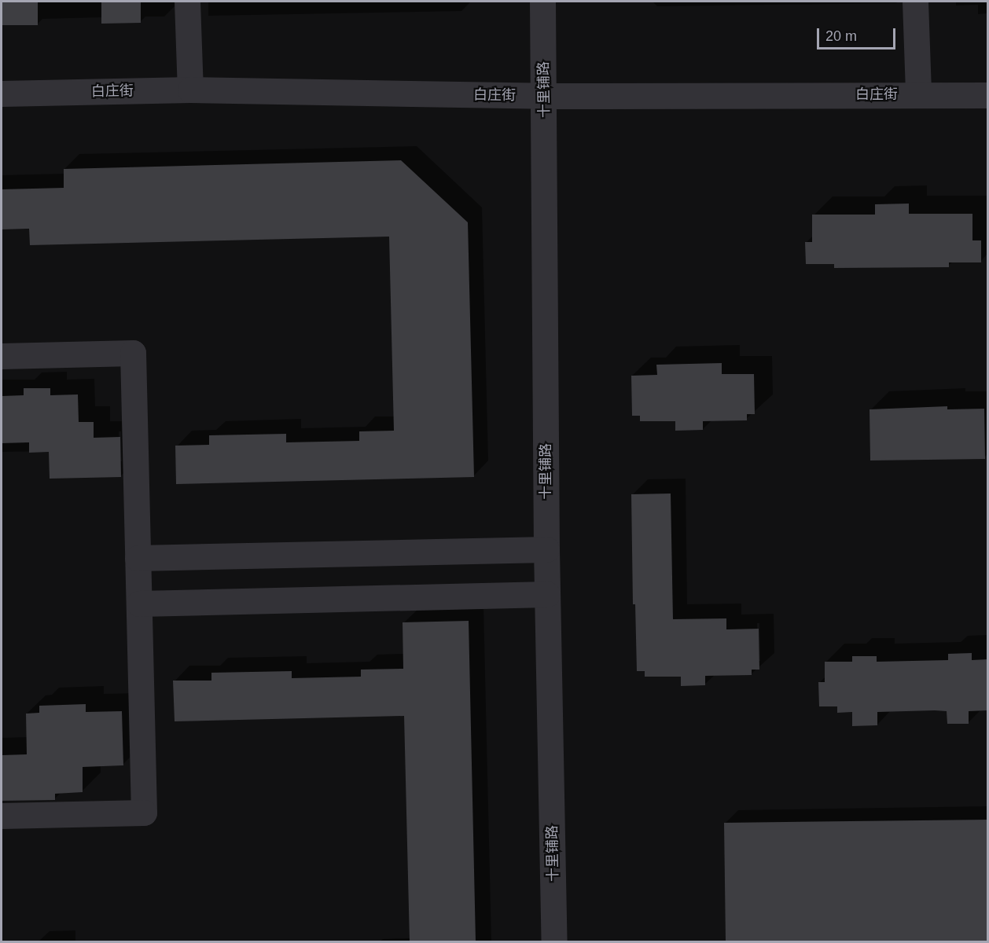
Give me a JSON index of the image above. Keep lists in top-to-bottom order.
{
  "streets": {
    "street": ["十里铺路", "白庄街"]
  },
  "crossings": [
    ["十里铺路", "白庄街"]
  ],
  "scale_bar": "20 m"
}
